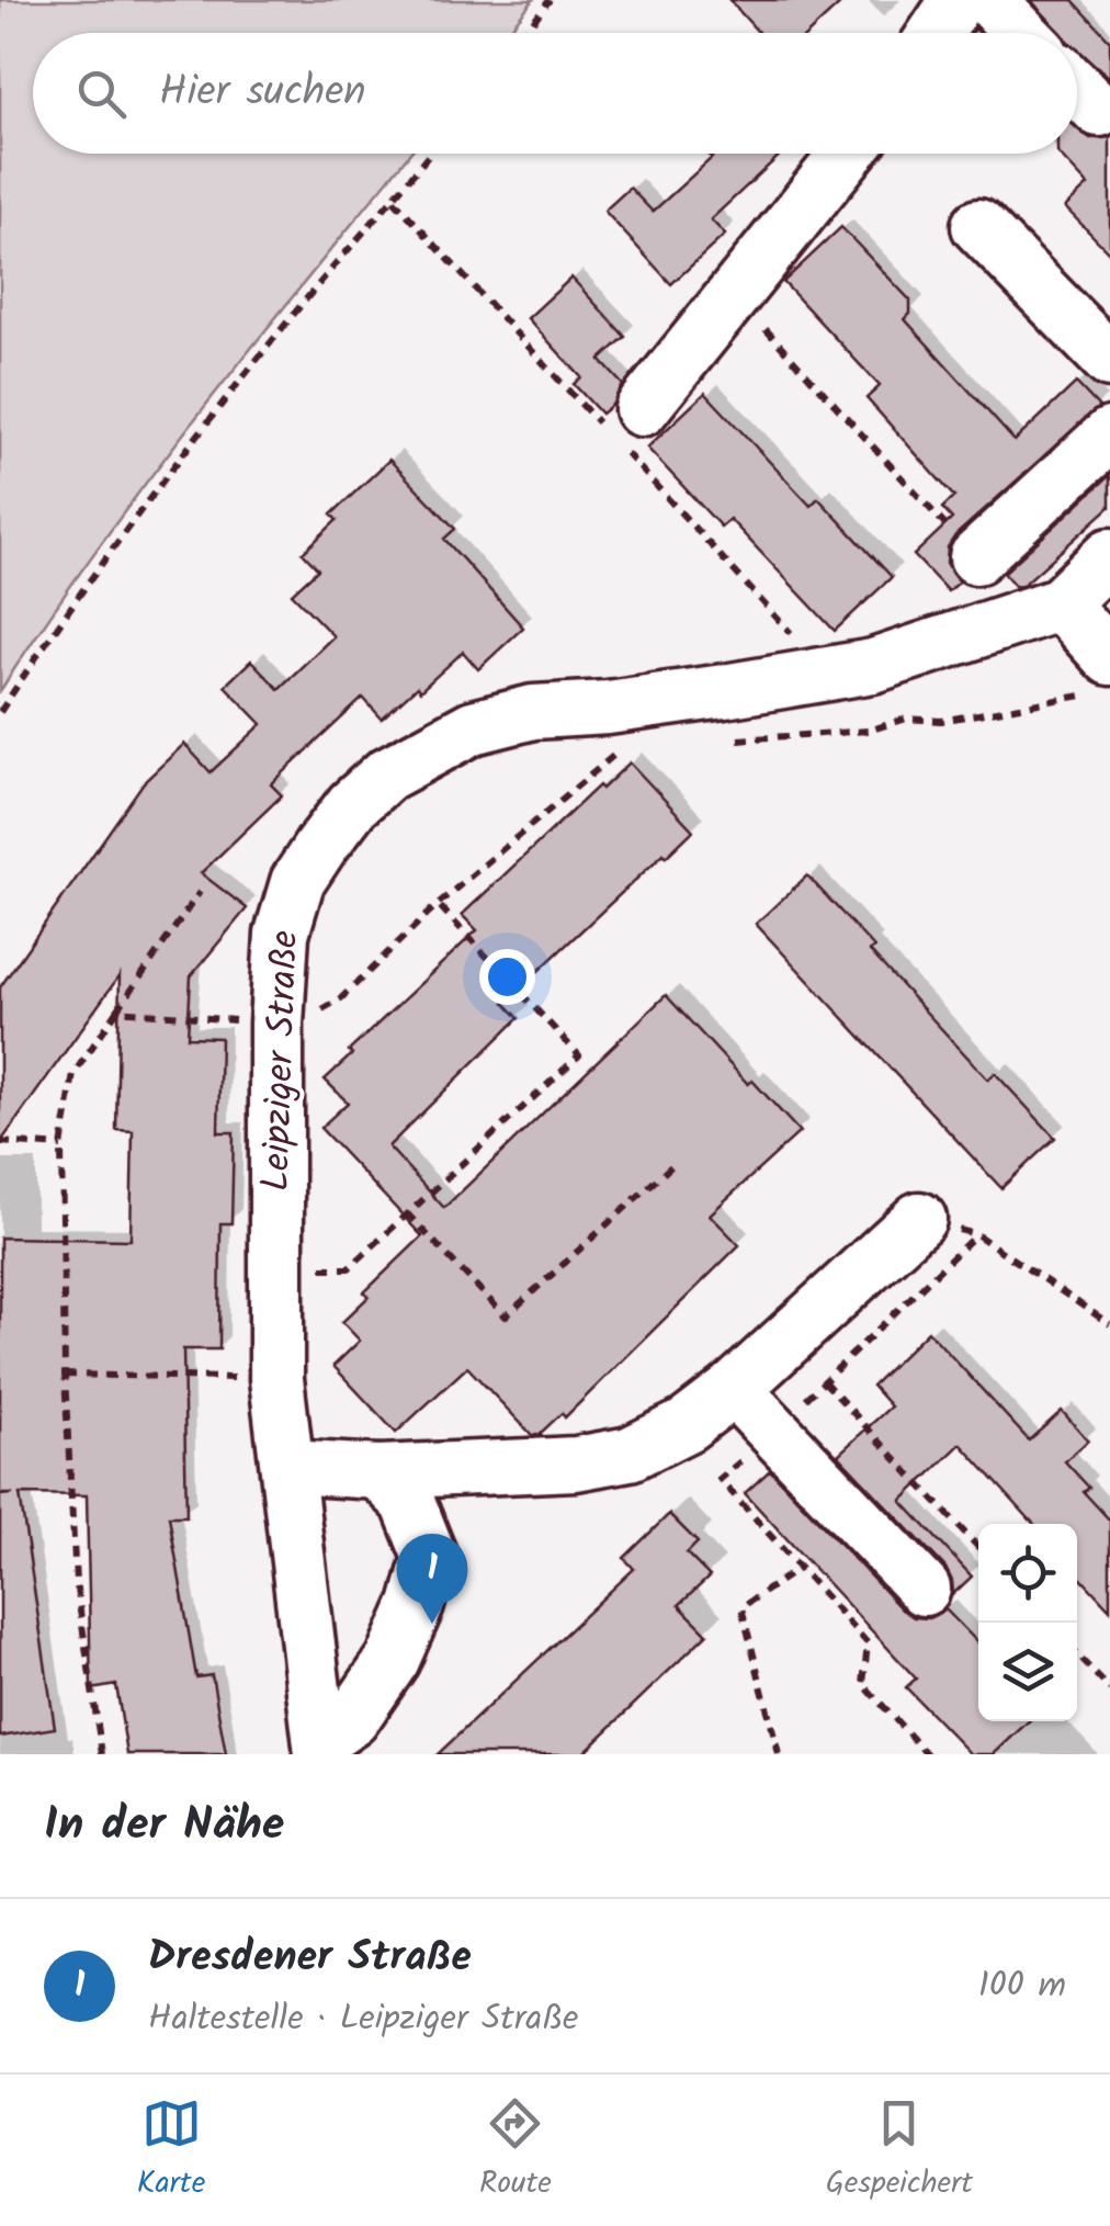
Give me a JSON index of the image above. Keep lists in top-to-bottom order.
{
  "streets": {
    "street": ["Leipziger Straße"]
  },
  "page": {
    "search": "Hier suchen",
    "pins": "1",
    "heading": "In der Nähe",
    "list": [
      {
        "mark": "1",
        "name": "Dresdener Straße",
        "note": "Haltestelle · Leipziger Straße",
        "value": "100 m"
      }
    ],
    "nav": ["Karte", "Route", "Gespeichert"]
  }
}
